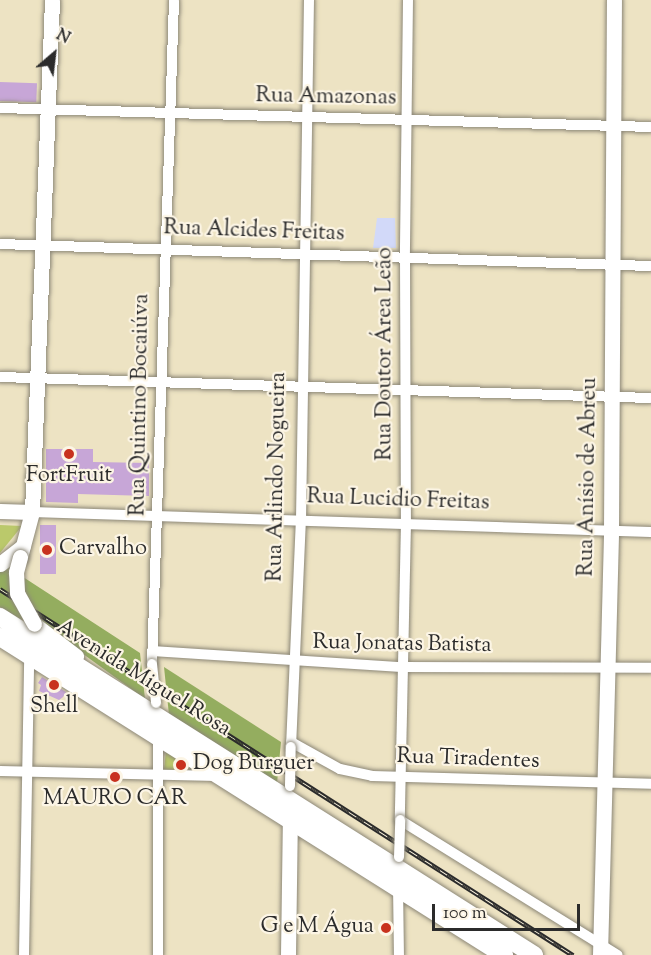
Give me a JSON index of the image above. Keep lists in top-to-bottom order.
{
  "streets": {
    "main road": [
      "Rua Arlindo Nogueira",
      "Rua Anísio de Abreu",
      "Rua Lucidio Freitas",
      "Avenida Miguel Rosa"
    ],
    "street": [
      "Rua Amazonas",
      "Rua Alcides Freitas",
      "Rua Doutor Área Leão",
      "Rua Quintino Bocaiúva",
      "Rua Jonatas Batista",
      "Rua Tiradentes"
    ]
  },
  "crossings": [
    ["Rua Amazonas", "Rua Doutor Área Leão"],
    ["Rua Amazonas", "Rua Quintino Bocaiúva"],
    ["Rua Amazonas", "Rua Arlindo Nogueira"],
    ["Rua Amazonas", "Rua Anísio de Abreu"],
    ["Rua Alcides Freitas", "Rua Doutor Área Leão"],
    ["Rua Alcides Freitas", "Rua Quintino Bocaiúva"],
    ["Rua Alcides Freitas", "Rua Arlindo Nogueira"],
    ["Rua Alcides Freitas", "Rua Anísio de Abreu"],
    ["Rua Doutor Área Leão", "Rua Lucidio Freitas"],
    ["Rua Doutor Área Leão", "Rua Jonatas Batista"],
    ["Rua Doutor Área Leão", "Avenida Miguel Rosa"],
    ["Rua Doutor Área Leão", "Rua Tiradentes"],
    ["Rua Quintino Bocaiúva", "Rua Lucidio Freitas"],
    ["Rua Quintino Bocaiúva", "Rua Jonatas Batista"],
    ["Rua Quintino Bocaiúva", "Avenida Miguel Rosa"],
    ["Rua Arlindo Nogueira", "Rua Lucidio Freitas"],
    ["Rua Arlindo Nogueira", "Rua Jonatas Batista"],
    ["Rua Arlindo Nogueira", "Avenida Miguel Rosa"],
    ["Rua Arlindo Nogueira", "Rua Tiradentes"],
    ["Rua Anísio de Abreu", "Rua Lucidio Freitas"],
    ["Rua Anísio de Abreu", "Rua Jonatas Batista"],
    ["Rua Anísio de Abreu", "Rua Tiradentes"]
  ],
  "places": [
    "FortFruit",
    "Carvalho",
    "Shell",
    "Dog Burguer",
    "MAURO CAR",
    "G e M Água"
  ],
  "scale_bar": "100 m",
  "north": "top right"
}
